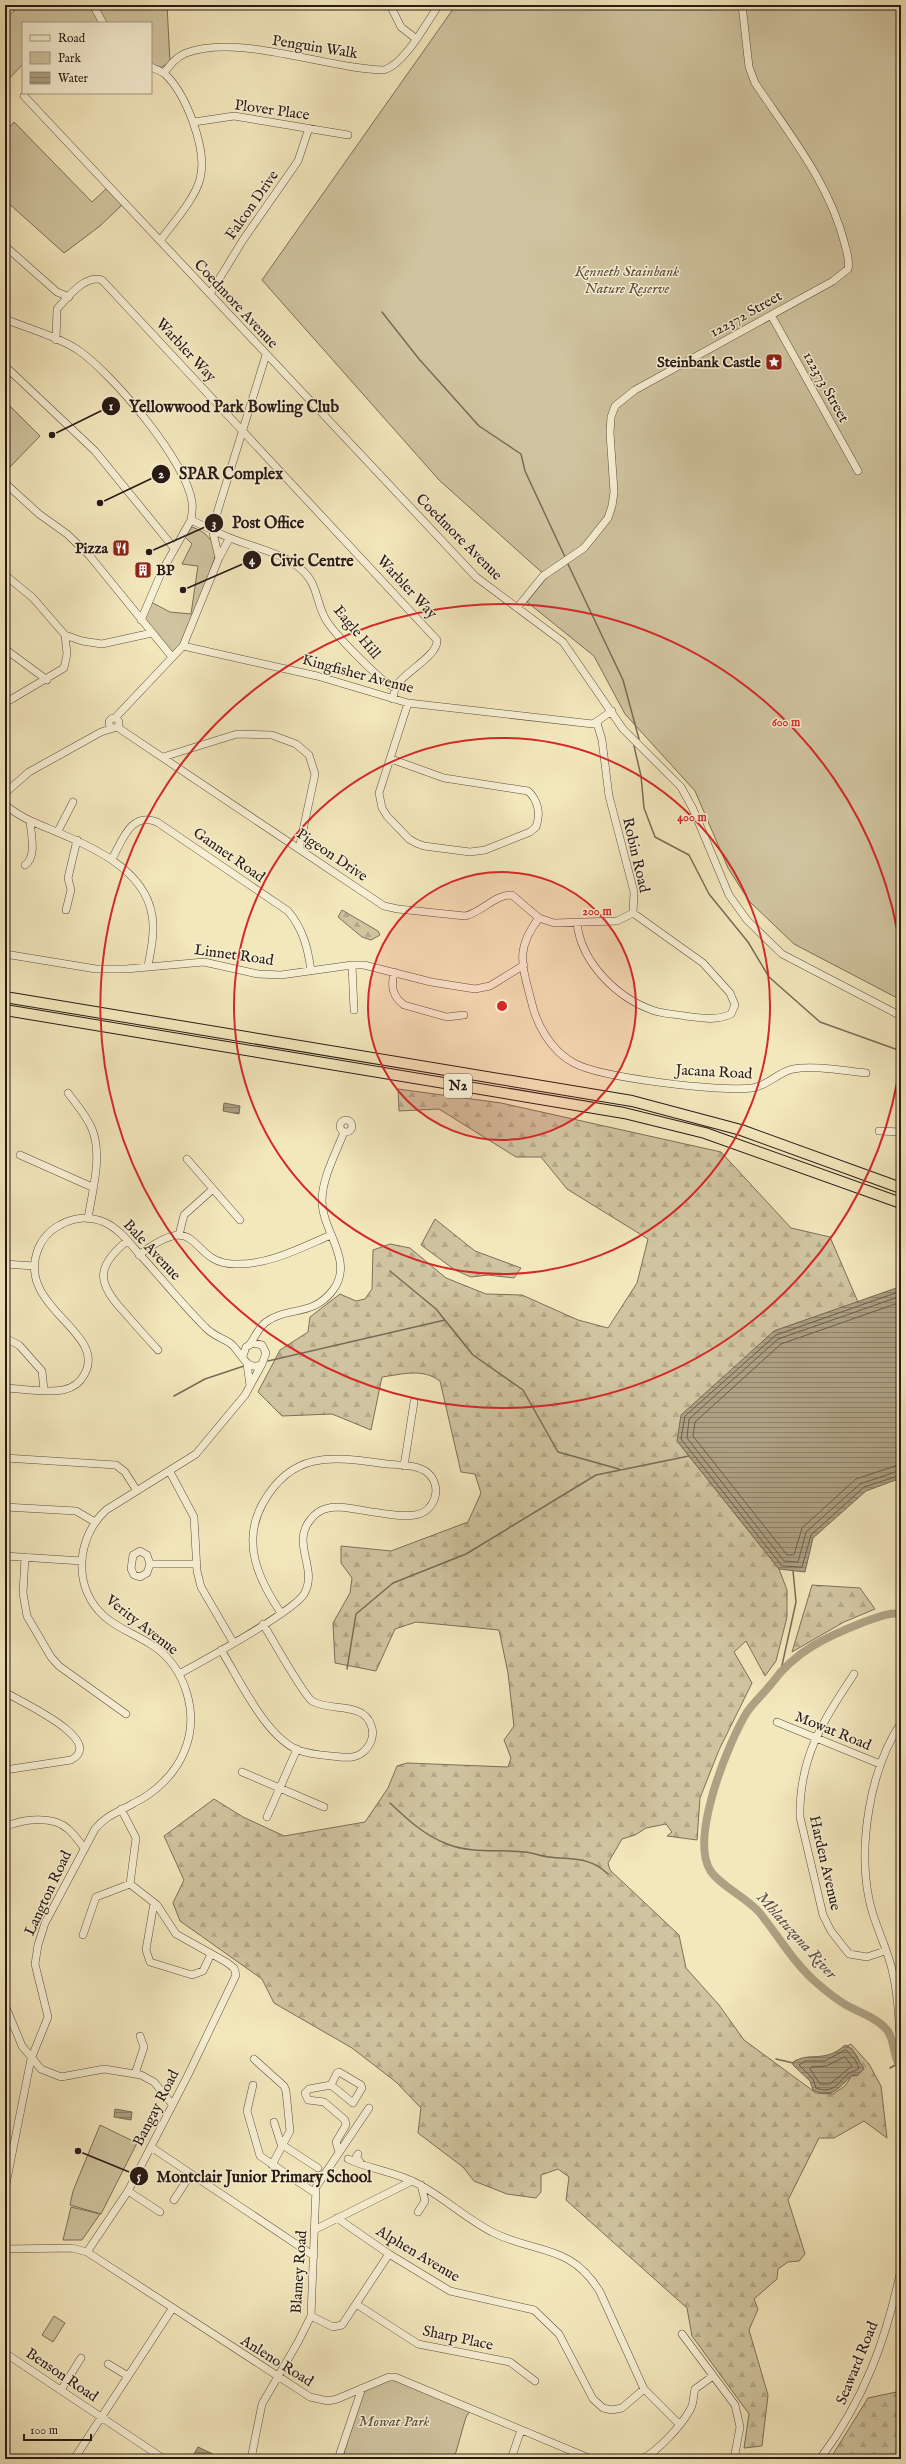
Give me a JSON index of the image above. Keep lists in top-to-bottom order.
{
  "streets": {
    "highway": ["N2"],
    "street": [
      "Penguin Walk",
      "Plover Place",
      "Falcon Drive",
      "Coedmore Avenue",
      "122372 Street",
      "Warbler Way",
      "122373 Street",
      "Eagle Hill",
      "Kingfisher Avenue",
      "Gannet Road",
      "Pigeon Drive",
      "Robin Road",
      "Linnet Road",
      "Jacana Road",
      "Bale Avenue",
      "Verity Avenue",
      "Mowat Road",
      "Harden Avenue",
      "Langton Road",
      "Bangay Road",
      "Alphen Avenue",
      "Blamey Road",
      "Sharp Place",
      "Anleno Road",
      "Seaward Road",
      "Benson Road"
    ]
  },
  "crossings": [
    ["Plover Place", "Falcon Drive"],
    ["Falcon Drive", "Coedmore Avenue"],
    ["Coedmore Avenue", "122372 Street"],
    ["122372 Street", "122373 Street"],
    ["Warbler Way", "Eagle Hill"],
    ["Kingfisher Avenue", "Robin Road"],
    ["Gannet Road", "Linnet Road"],
    ["Pigeon Drive", "Robin Road"],
    ["Linnet Road", "Jacana Road"],
    ["Bale Avenue", "Verity Avenue"],
    ["Verity Avenue", "Langton Road"],
    ["Mowat Road", "Harden Avenue"],
    ["Bangay Road", "Anleno Road"],
    ["Blamey Road", "Anleno Road"]
  ],
  "water": ["Mhlatuzana River"],
  "parks": ["Kenneth Stainbank Nature Reserve", "Mowat Park"],
  "places": {
    "place": ["Steinbank Castle"],
    "other": [
      "Yellowwood Park Bowling Club",
      "SPAR Complex",
      "Post Office",
      "Civic Centre",
      "Montclair Junior Primary School"
    ],
    "restaurant": ["Pizza"],
    "building": ["BP"]
  },
  "legend": ["Road", "Park", "Water"],
  "scale_bar": "100 m",
  "rings": ["600 m", "400 m", "200 m"]
}
